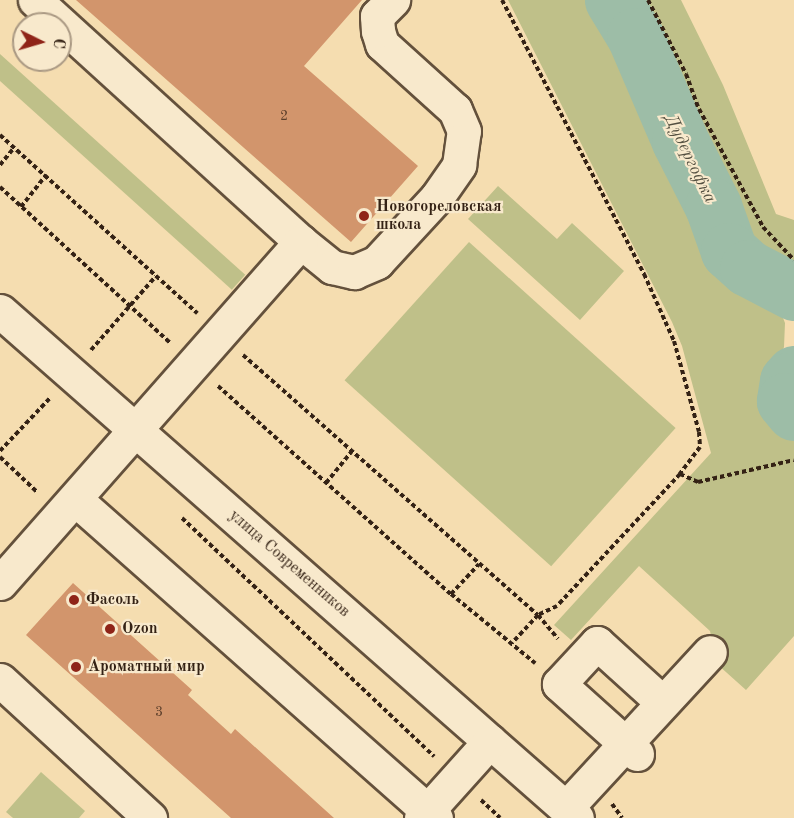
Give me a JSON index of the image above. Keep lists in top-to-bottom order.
{
  "streets": {
    "street": ["улица Современников"]
  },
  "water": ["Дудергофка"],
  "places": [
    "Новогореловская школа",
    "Фасоль",
    "Ozon",
    "Ароматный мир"
  ],
  "house_numbers": ["2", "3"],
  "north": "right"
}
